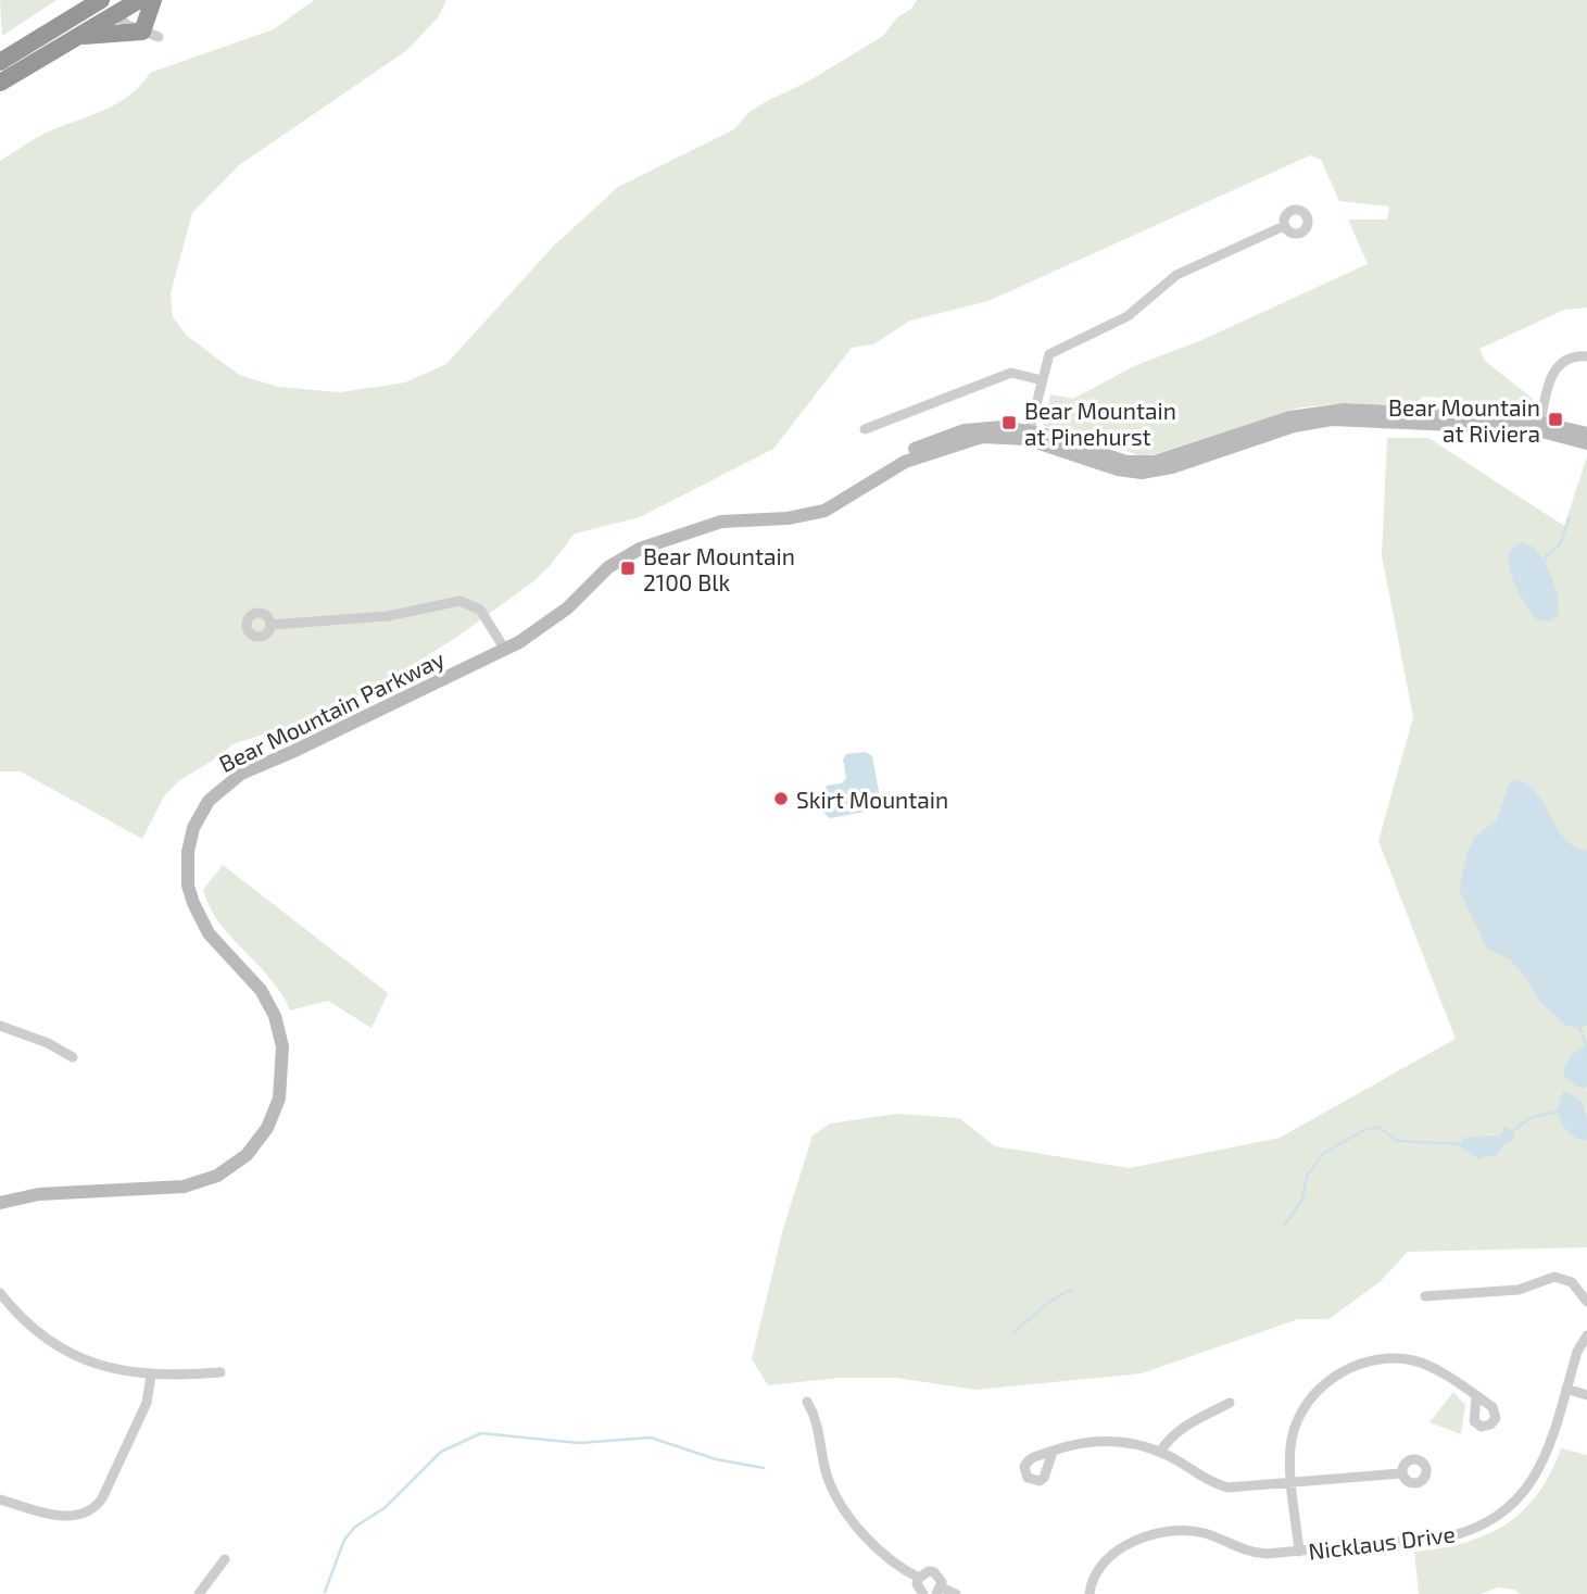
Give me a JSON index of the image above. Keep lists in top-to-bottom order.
{
  "streets": {
    "street": ["Bear Mountain Parkway", "Nicklaus Drive"]
  },
  "places": {
    "transit": ["Bear Mountain at Riviera", "Bear Mountain at Pinehurst", "Bear Mountain 2100 Blk"],
    "other": ["Skirt Mountain"]
  }
}
